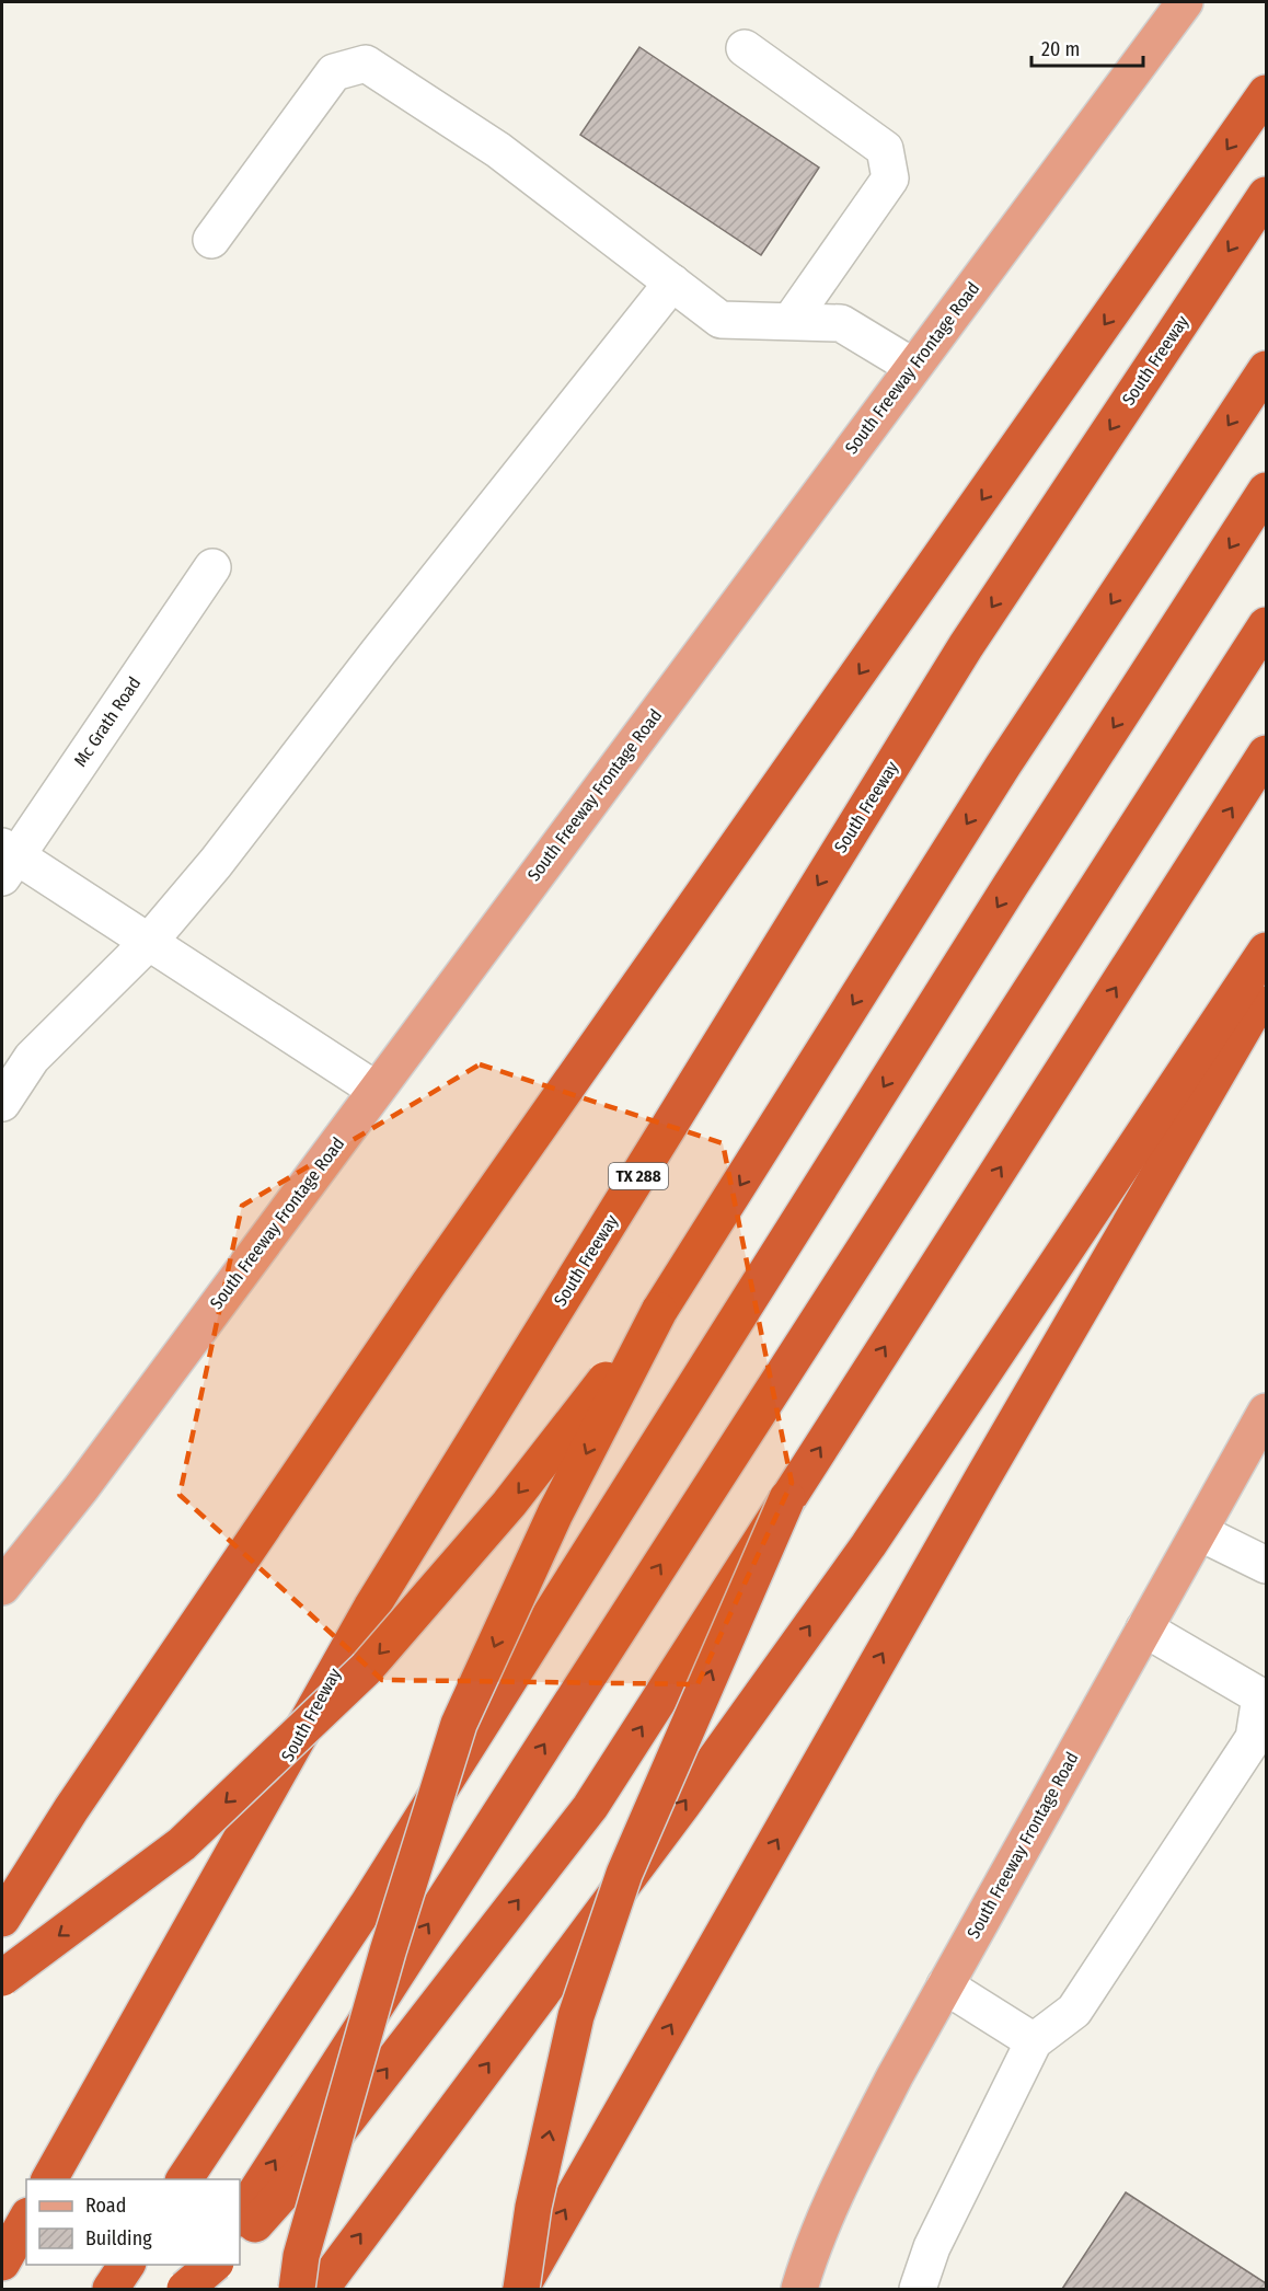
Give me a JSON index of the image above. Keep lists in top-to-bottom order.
{
  "streets": {
    "highway": ["South Freeway", "TX 288"],
    "main road": ["South Freeway Frontage Road"],
    "lane": ["Mc Grath Road"]
  },
  "legend": ["Road", "Building"],
  "scale_bar": "20 m"
}
